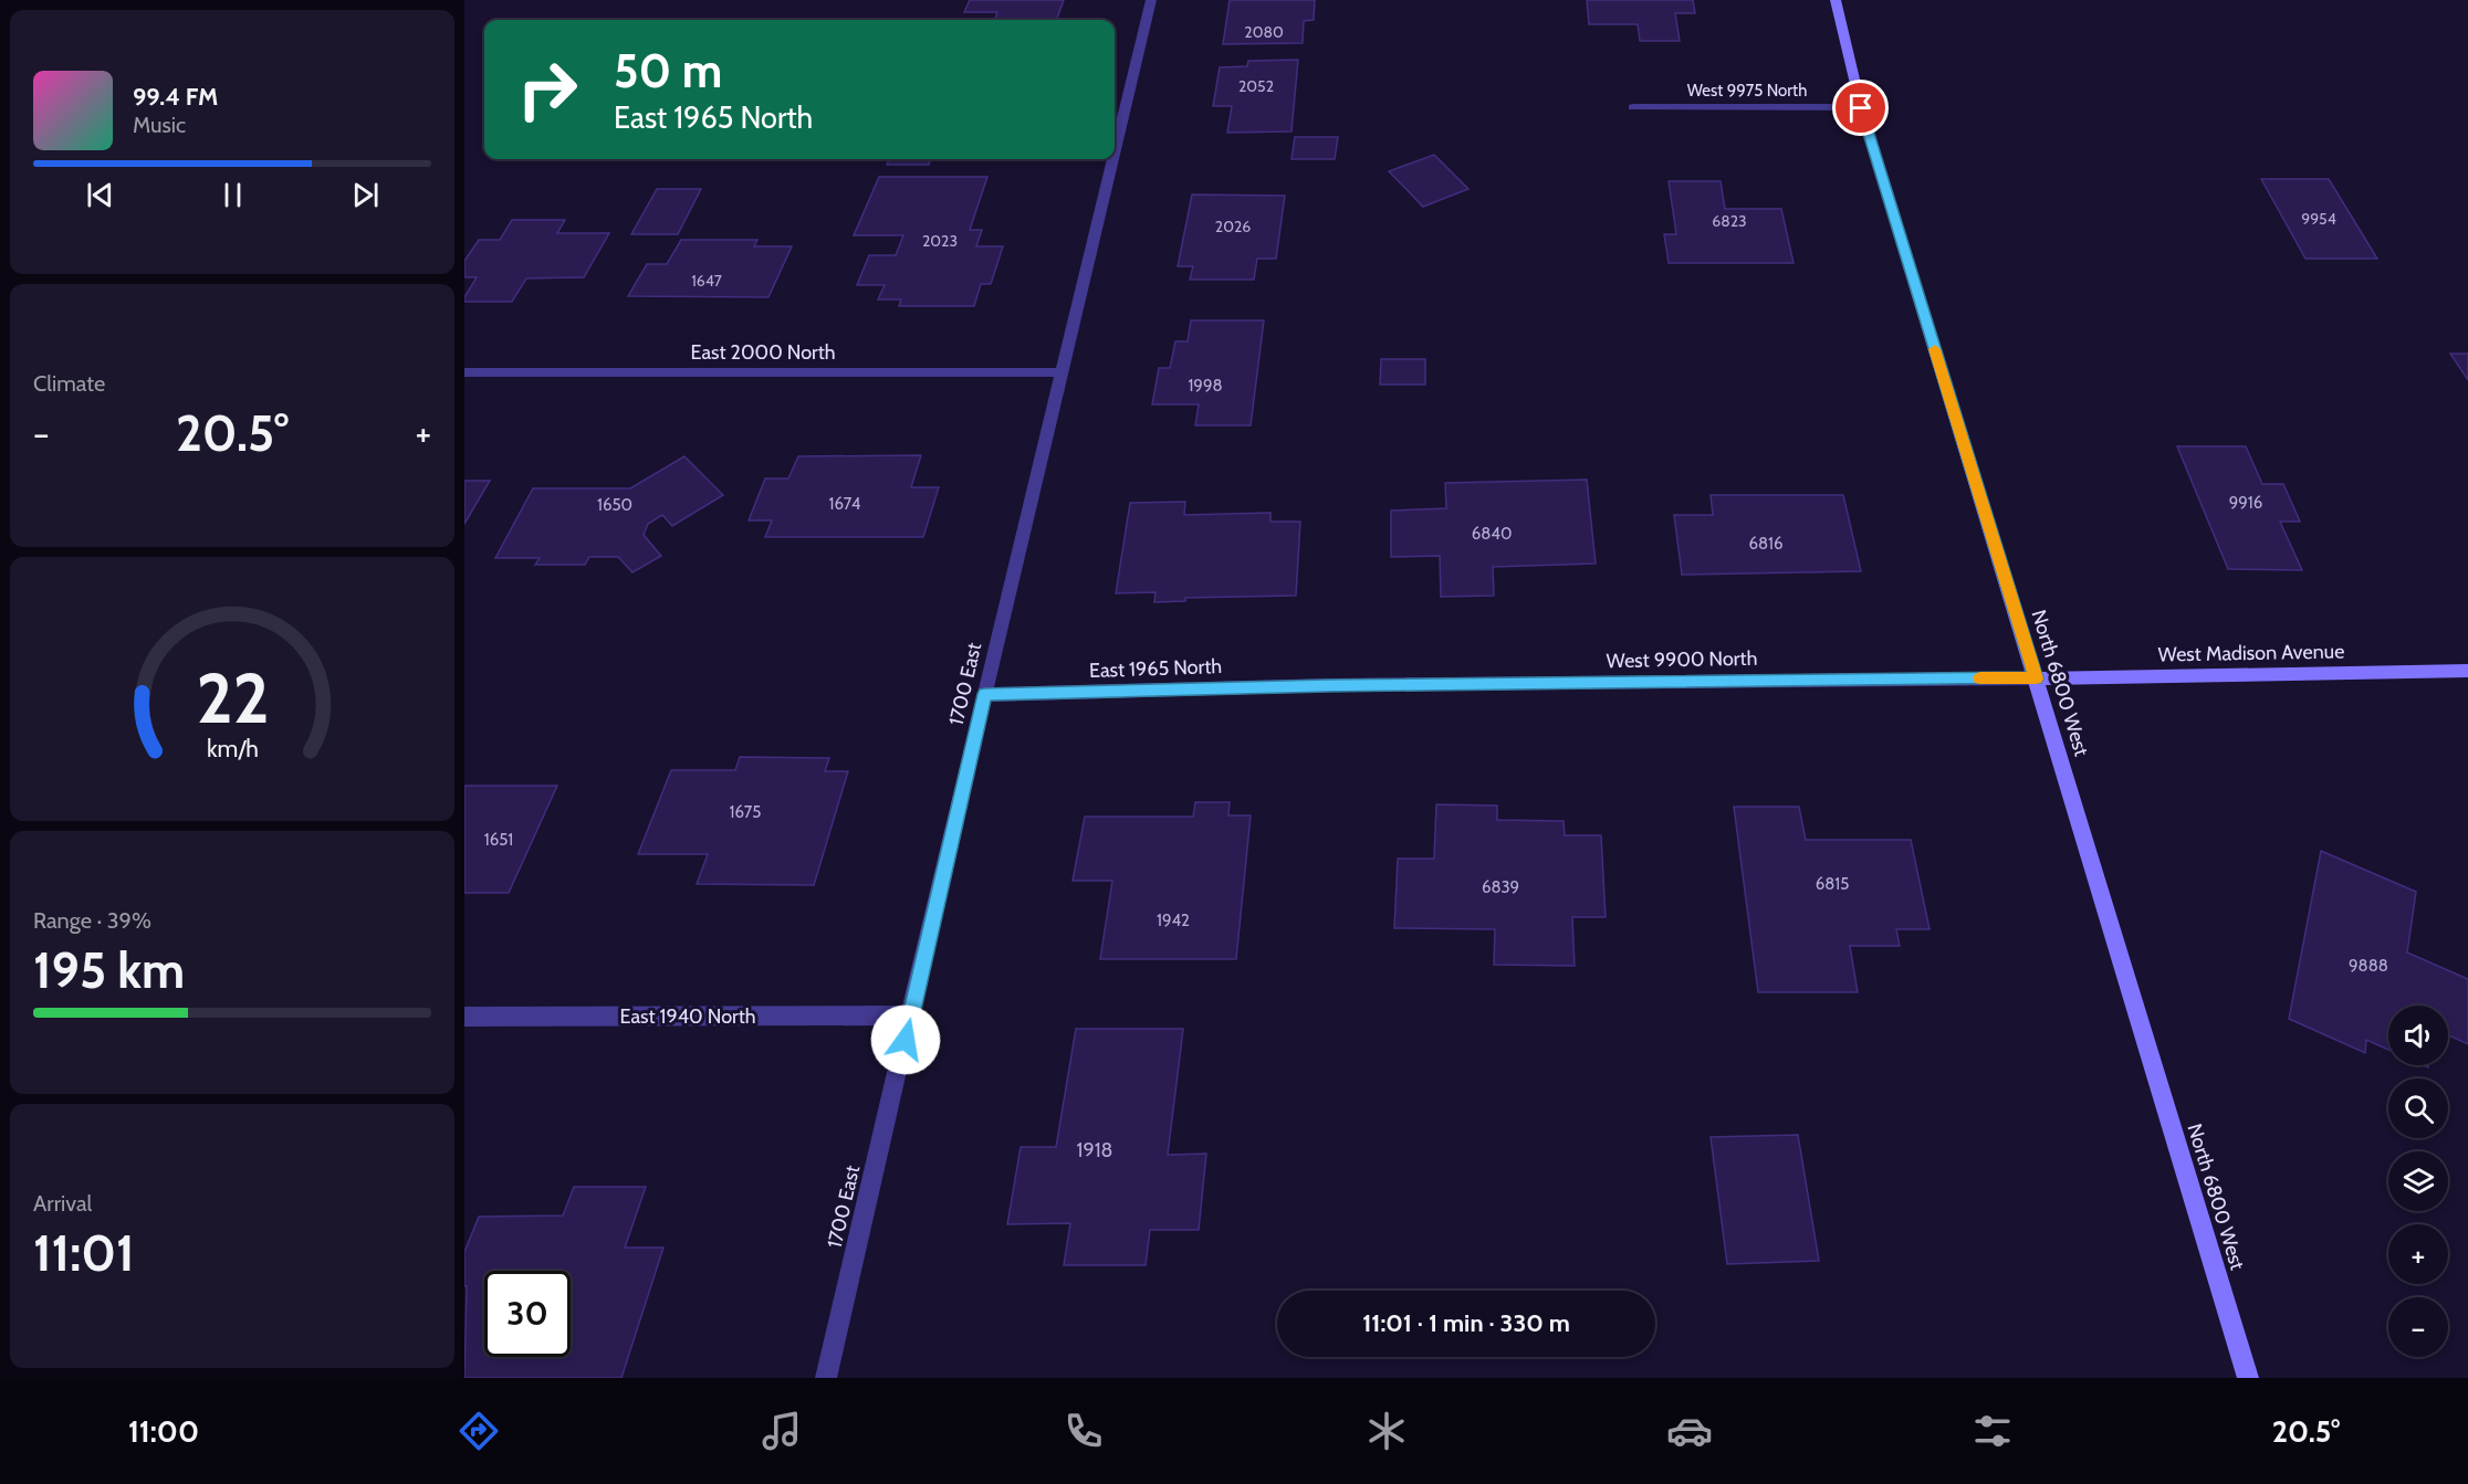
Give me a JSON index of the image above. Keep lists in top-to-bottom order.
{
  "streets": {
    "street": [
      "West 9975 North",
      "East 2000 North",
      "West Madison Avenue",
      "West 9900 North",
      "East 1965 North",
      "North 6800 West",
      "1700 East",
      "East 1940 North"
    ]
  },
  "crossings": [
    ["West 9975 North", "North 6800 West"],
    ["East 2000 North", "1700 East"],
    ["West Madison Avenue", "West 9900 North"],
    ["West Madison Avenue", "North 6800 West"],
    ["West 9900 North", "East 1965 North"],
    ["West 9900 North", "North 6800 West"],
    ["East 1965 North", "1700 East"],
    ["1700 East", "East 1940 North"]
  ],
  "house_numbers": [
    "2080",
    "2052",
    "9954",
    "6823",
    "2026",
    "2023",
    "1647",
    "1998",
    "9916",
    "1674",
    "1650",
    "6840",
    "6816",
    "1675",
    "1651",
    "6815",
    "6839",
    "1942",
    "9888",
    "1918"
  ],
  "page": {
    "turn": ["50 m", "East 1965 North"],
    "song": ["99.4 FM", "Music"],
    "tile": [
      "Climate",
      ["Range · 39%", "195 km"],
      ["Arrival", "11:01"]
    ],
    "heat": ["−", "20.5°", "+"],
    "map_buttons": ["+", "−"],
    "limit": "30",
    "trip": "11:01 · 1 min · 330 m",
    "tabs": ["11:00", "20.5°"],
    "gauge": ["22", "km/h"]
  }
}
